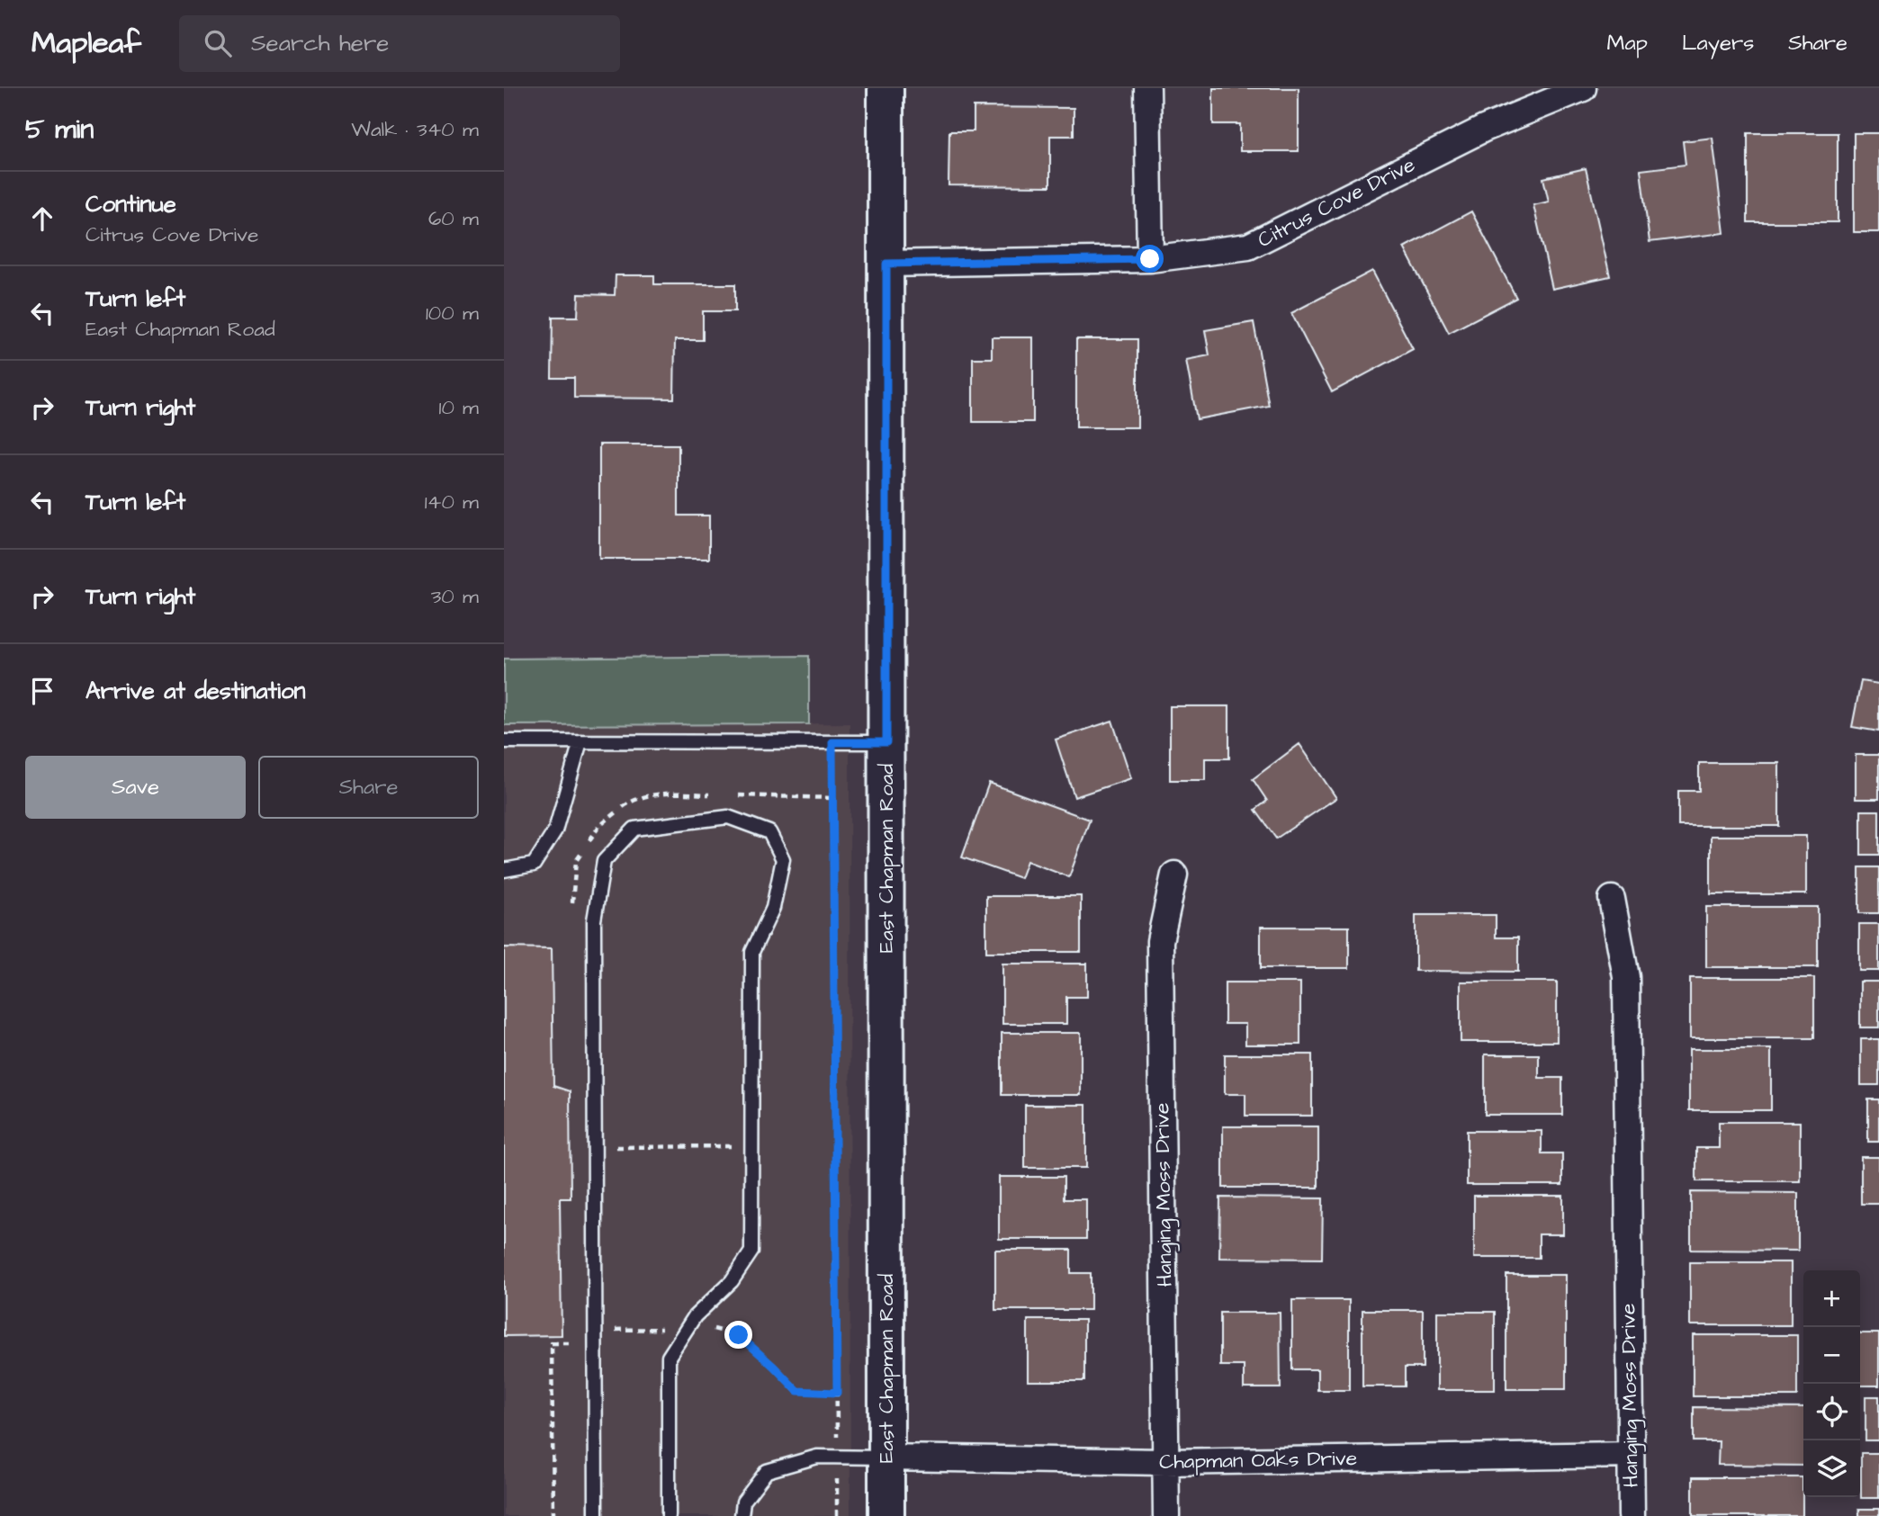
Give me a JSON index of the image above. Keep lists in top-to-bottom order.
{
  "streets": {
    "street": [
      "Citrus Cove Drive",
      "East Chapman Road",
      "Hanging Moss Drive",
      "Chapman Oaks Drive"
    ]
  },
  "crossings": [
    ["Citrus Cove Drive", "East Chapman Road"],
    ["East Chapman Road", "Chapman Oaks Drive"],
    ["Hanging Moss Drive", "Chapman Oaks Drive"]
  ],
  "page": {
    "header": "Mapleaf",
    "search": "Search here",
    "nav": ["Map", "Layers", "Share"],
    "heading": ["5 min", "Walk · 340 m"],
    "list": [
      ["Continue", "Citrus Cove Drive", "60 m"],
      ["Turn left", "East Chapman Road", "100 m"],
      ["Turn right", "10 m"],
      ["Turn left", "140 m"],
      ["Turn right", "30 m"],
      "Arrive at destination"
    ],
    "buttons": ["Save", "Share"],
    "map_buttons": ["+", "−"]
  }
}
